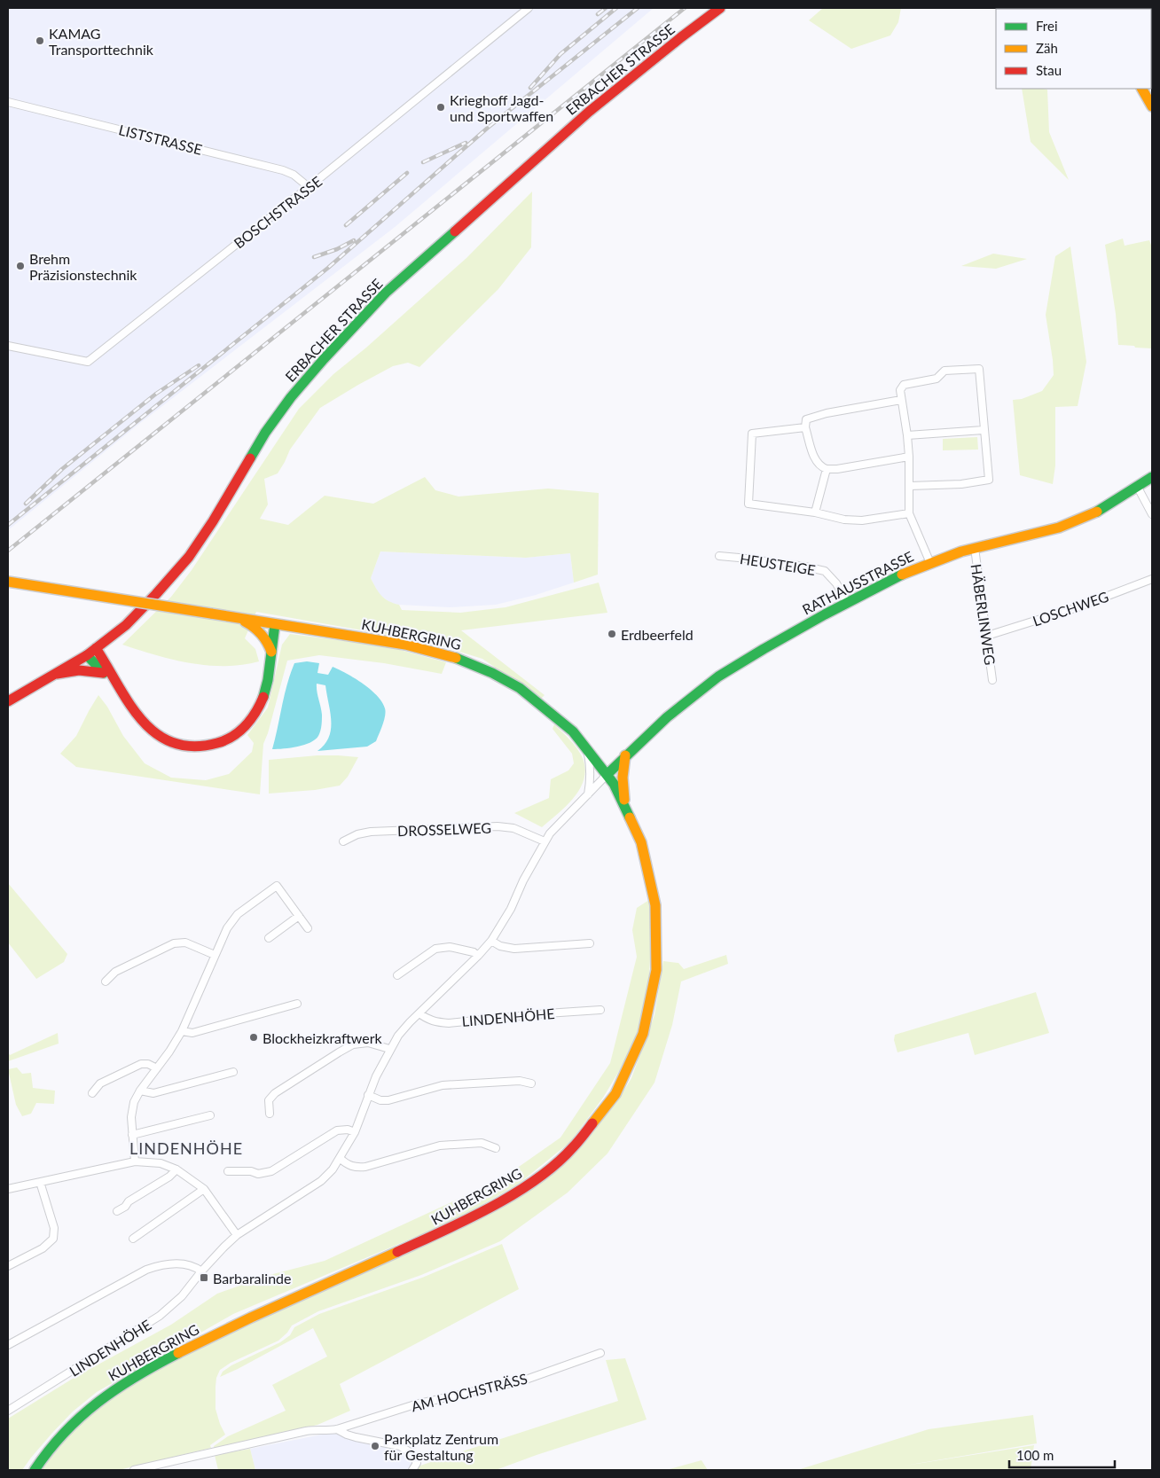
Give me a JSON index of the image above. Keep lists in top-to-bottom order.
{
  "streets": {
    "main road": ["ERBACHER STRASSE", "RATHAUSSTRASSE", "KUHBERGRING"],
    "street": [
      "LISTSTRASSE",
      "BOSCHSTRASSE",
      "HEUSTEIGE",
      "LOSCHWEG",
      "HÄBERLINWEG",
      "DROSSELWEG",
      "LINDENHÖHE",
      "AM HOCHSTRÄSS"
    ]
  },
  "crossings": [
    ["LISTSTRASSE", "BOSCHSTRASSE"],
    ["HEUSTEIGE", "RATHAUSSTRASSE"],
    ["RATHAUSSTRASSE", "HÄBERLINWEG"],
    ["RATHAUSSTRASSE", "KUHBERGRING"],
    ["RATHAUSSTRASSE", "LINDENHÖHE"],
    ["LOSCHWEG", "HÄBERLINWEG"],
    ["KUHBERGRING", "LINDENHÖHE"],
    ["DROSSELWEG", "LINDENHÖHE"]
  ],
  "districts": ["LINDENHÖHE"],
  "places": {
    "other": [
      "KAMAG Transporttechnik",
      "Krieghoff Jagd- und Sportwaffen",
      "Brehm Präzisionstechnik",
      "Erdbeerfeld",
      "Blockheizkraftwerk",
      "Parkplatz Zentrum für Gestaltung"
    ],
    "transit": ["Barbaralinde"]
  },
  "legend": ["Frei", "Zäh", "Stau"],
  "scale_bar": "100 m"
}
